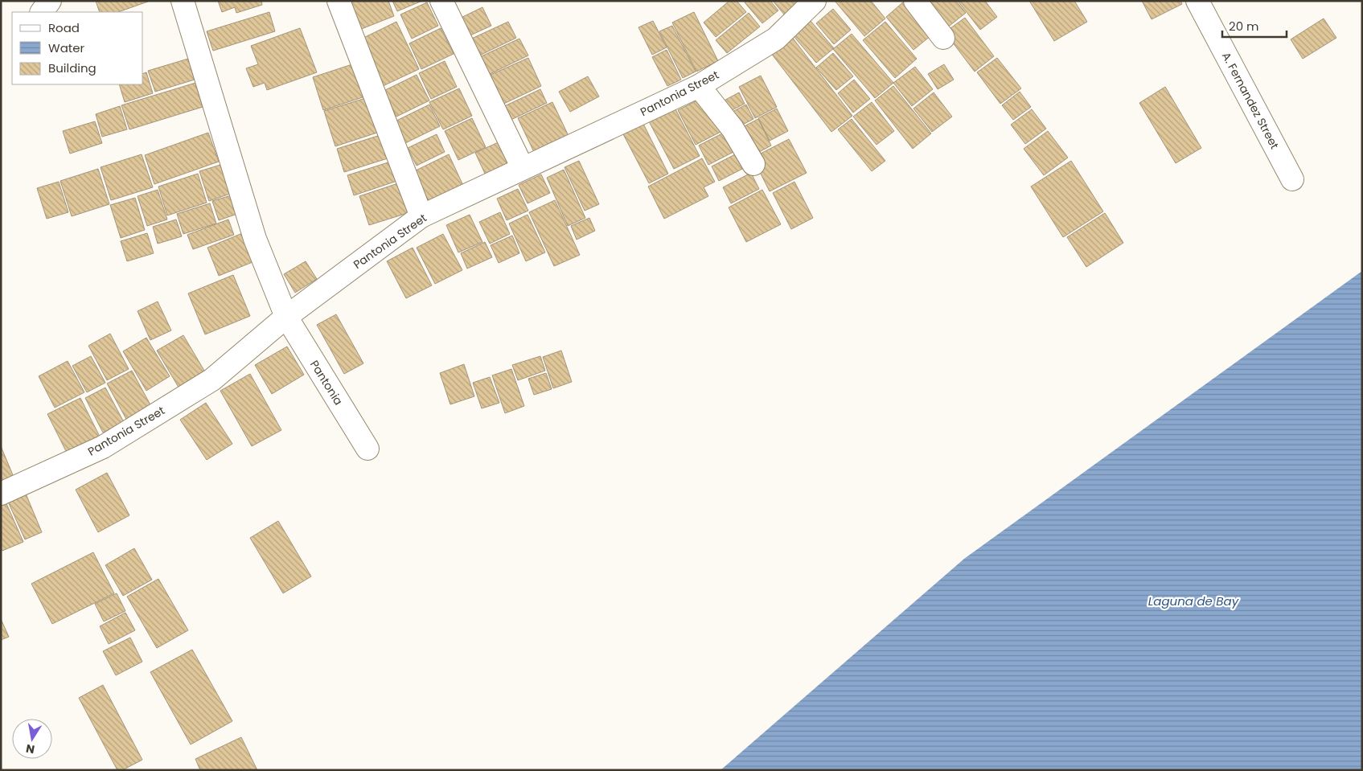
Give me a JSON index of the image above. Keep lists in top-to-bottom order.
{
  "streets": {
    "street": ["Pantonia Street", "A. Fernandez Street", "Pantonia"]
  },
  "crossings": [
    ["Pantonia Street", "Pantonia"]
  ],
  "water": ["Laguna de Bay"],
  "legend": ["Road", "Water", "Building"],
  "scale_bar": "20 m",
  "north": "bottom"
}
